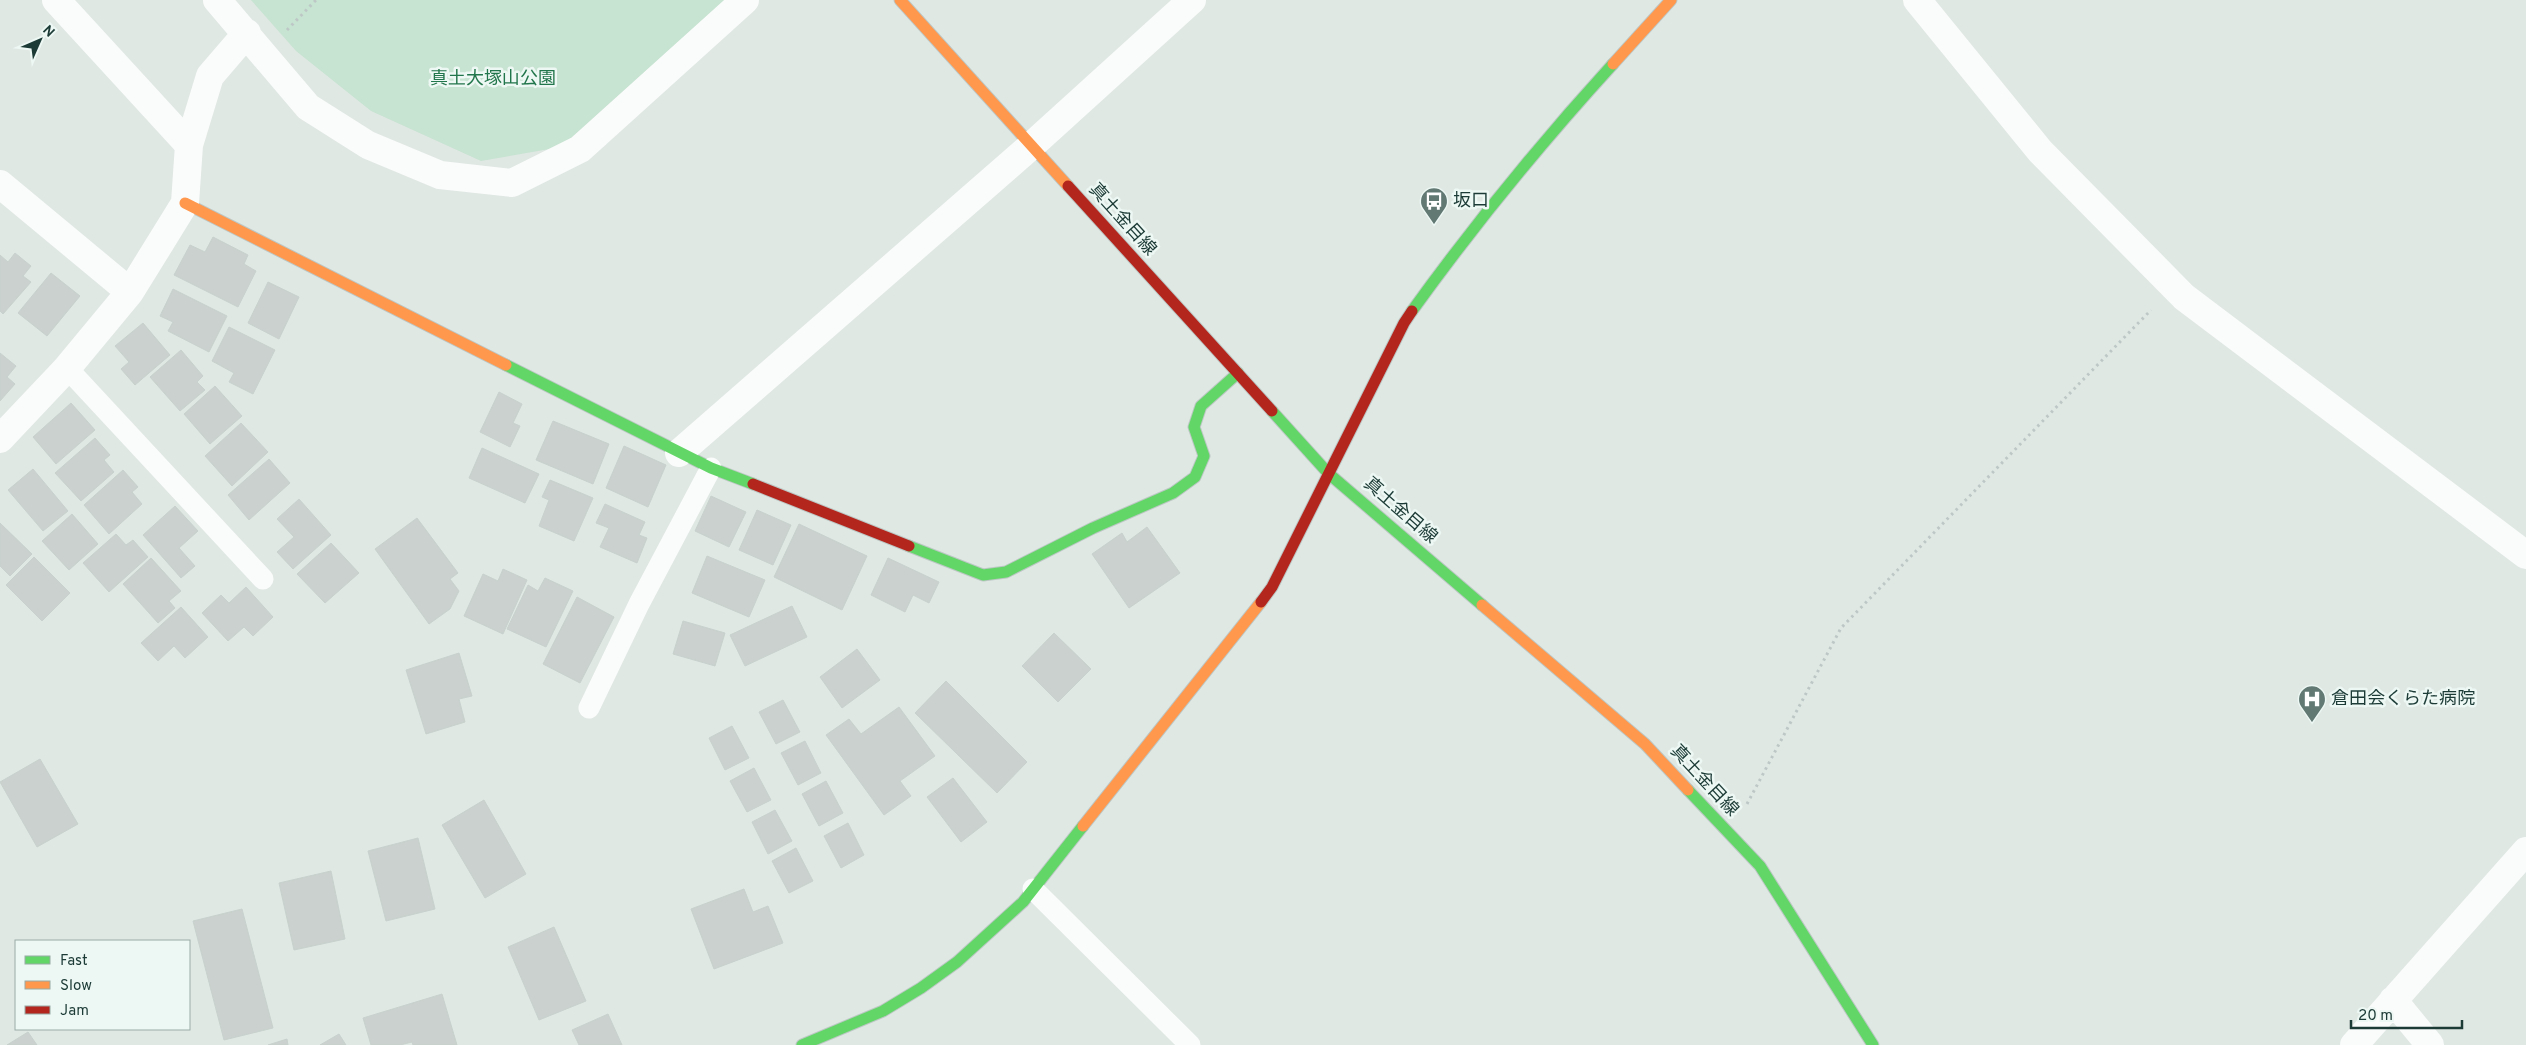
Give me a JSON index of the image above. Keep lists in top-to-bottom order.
{
  "streets": {
    "street": ["真土金目線"]
  },
  "parks": ["真土大塚山公園"],
  "places": {
    "bus stop": ["坂口"],
    "hospital": ["倉田会くらた病院"]
  },
  "legend": ["Fast", "Slow", "Jam"],
  "scale_bar": "20 m",
  "north": "top right"
}
